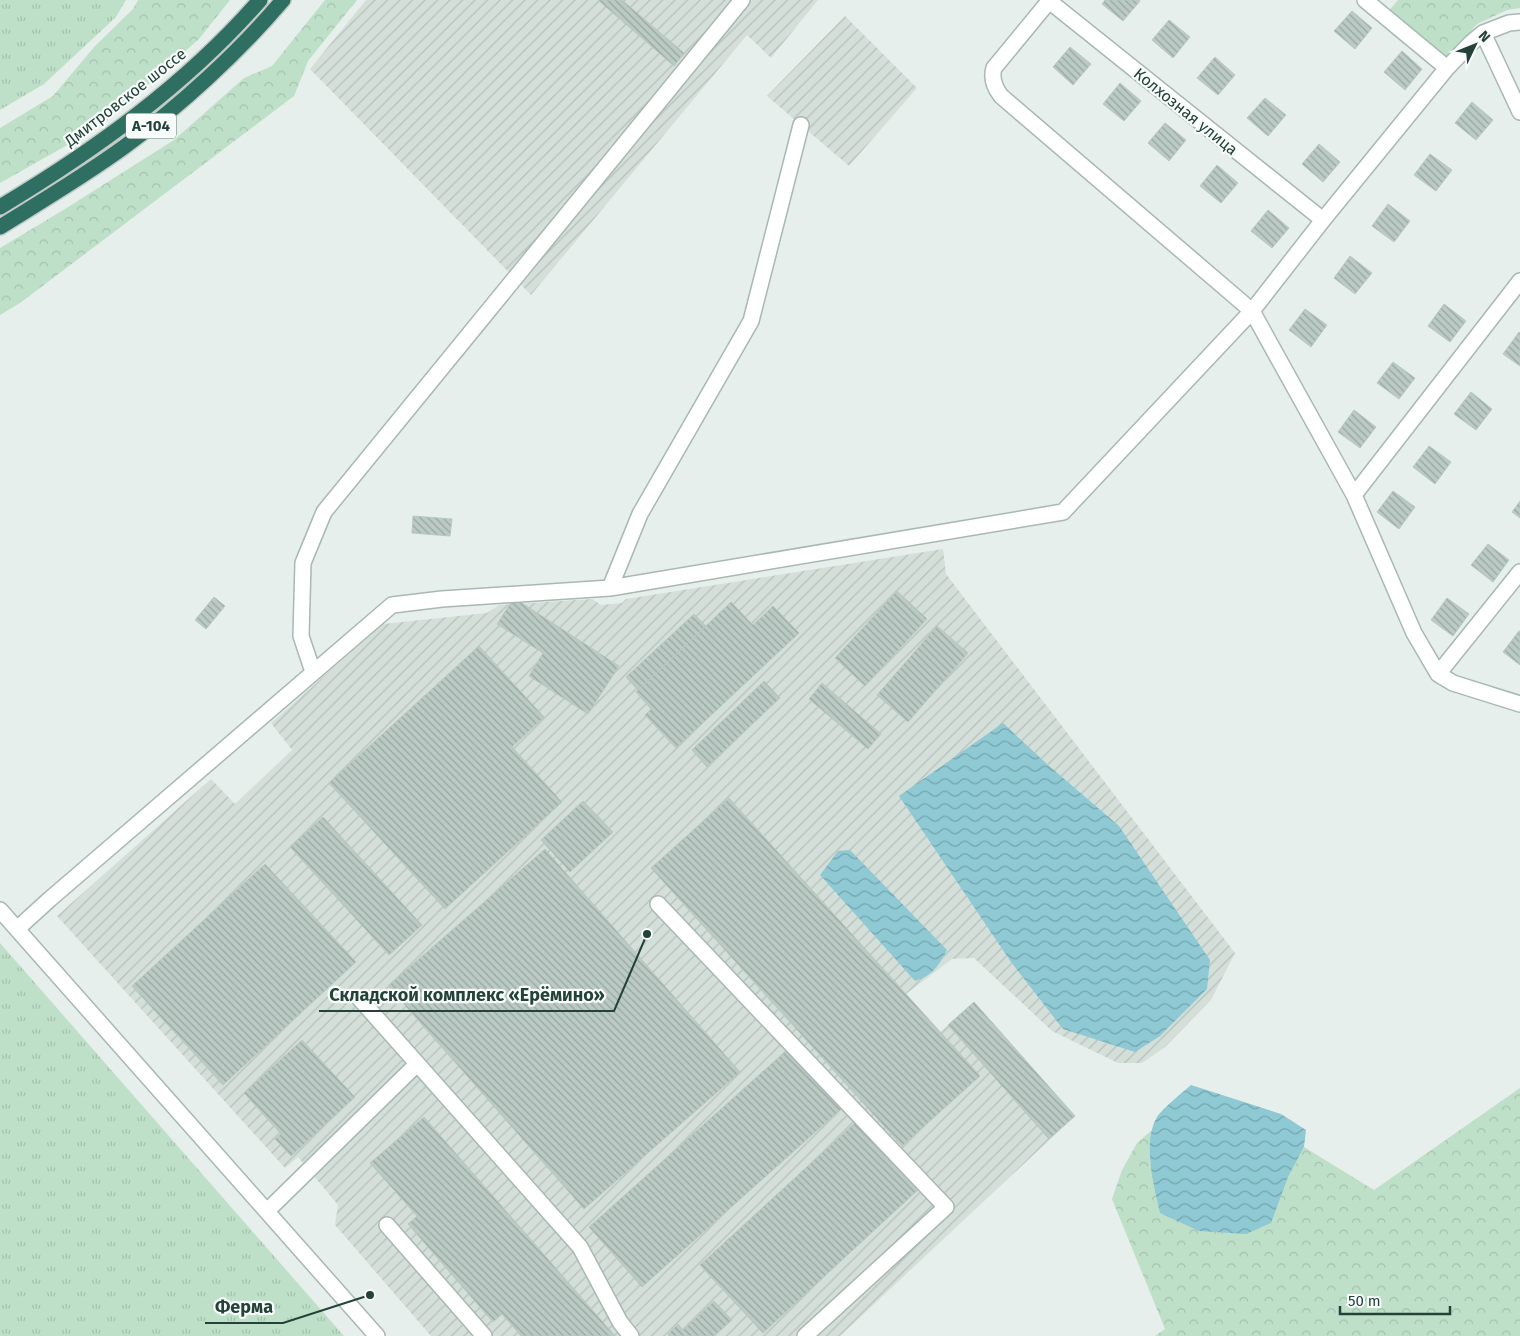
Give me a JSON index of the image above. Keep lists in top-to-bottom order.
{
  "streets": {
    "highway": ["Дмитровское шоссе", "А-104"],
    "street": ["Колхозная улица"]
  },
  "places": ["Складской комплекс «Ерёмино»", "Ферма"],
  "scale_bar": "50 m",
  "north": "top right"
}
